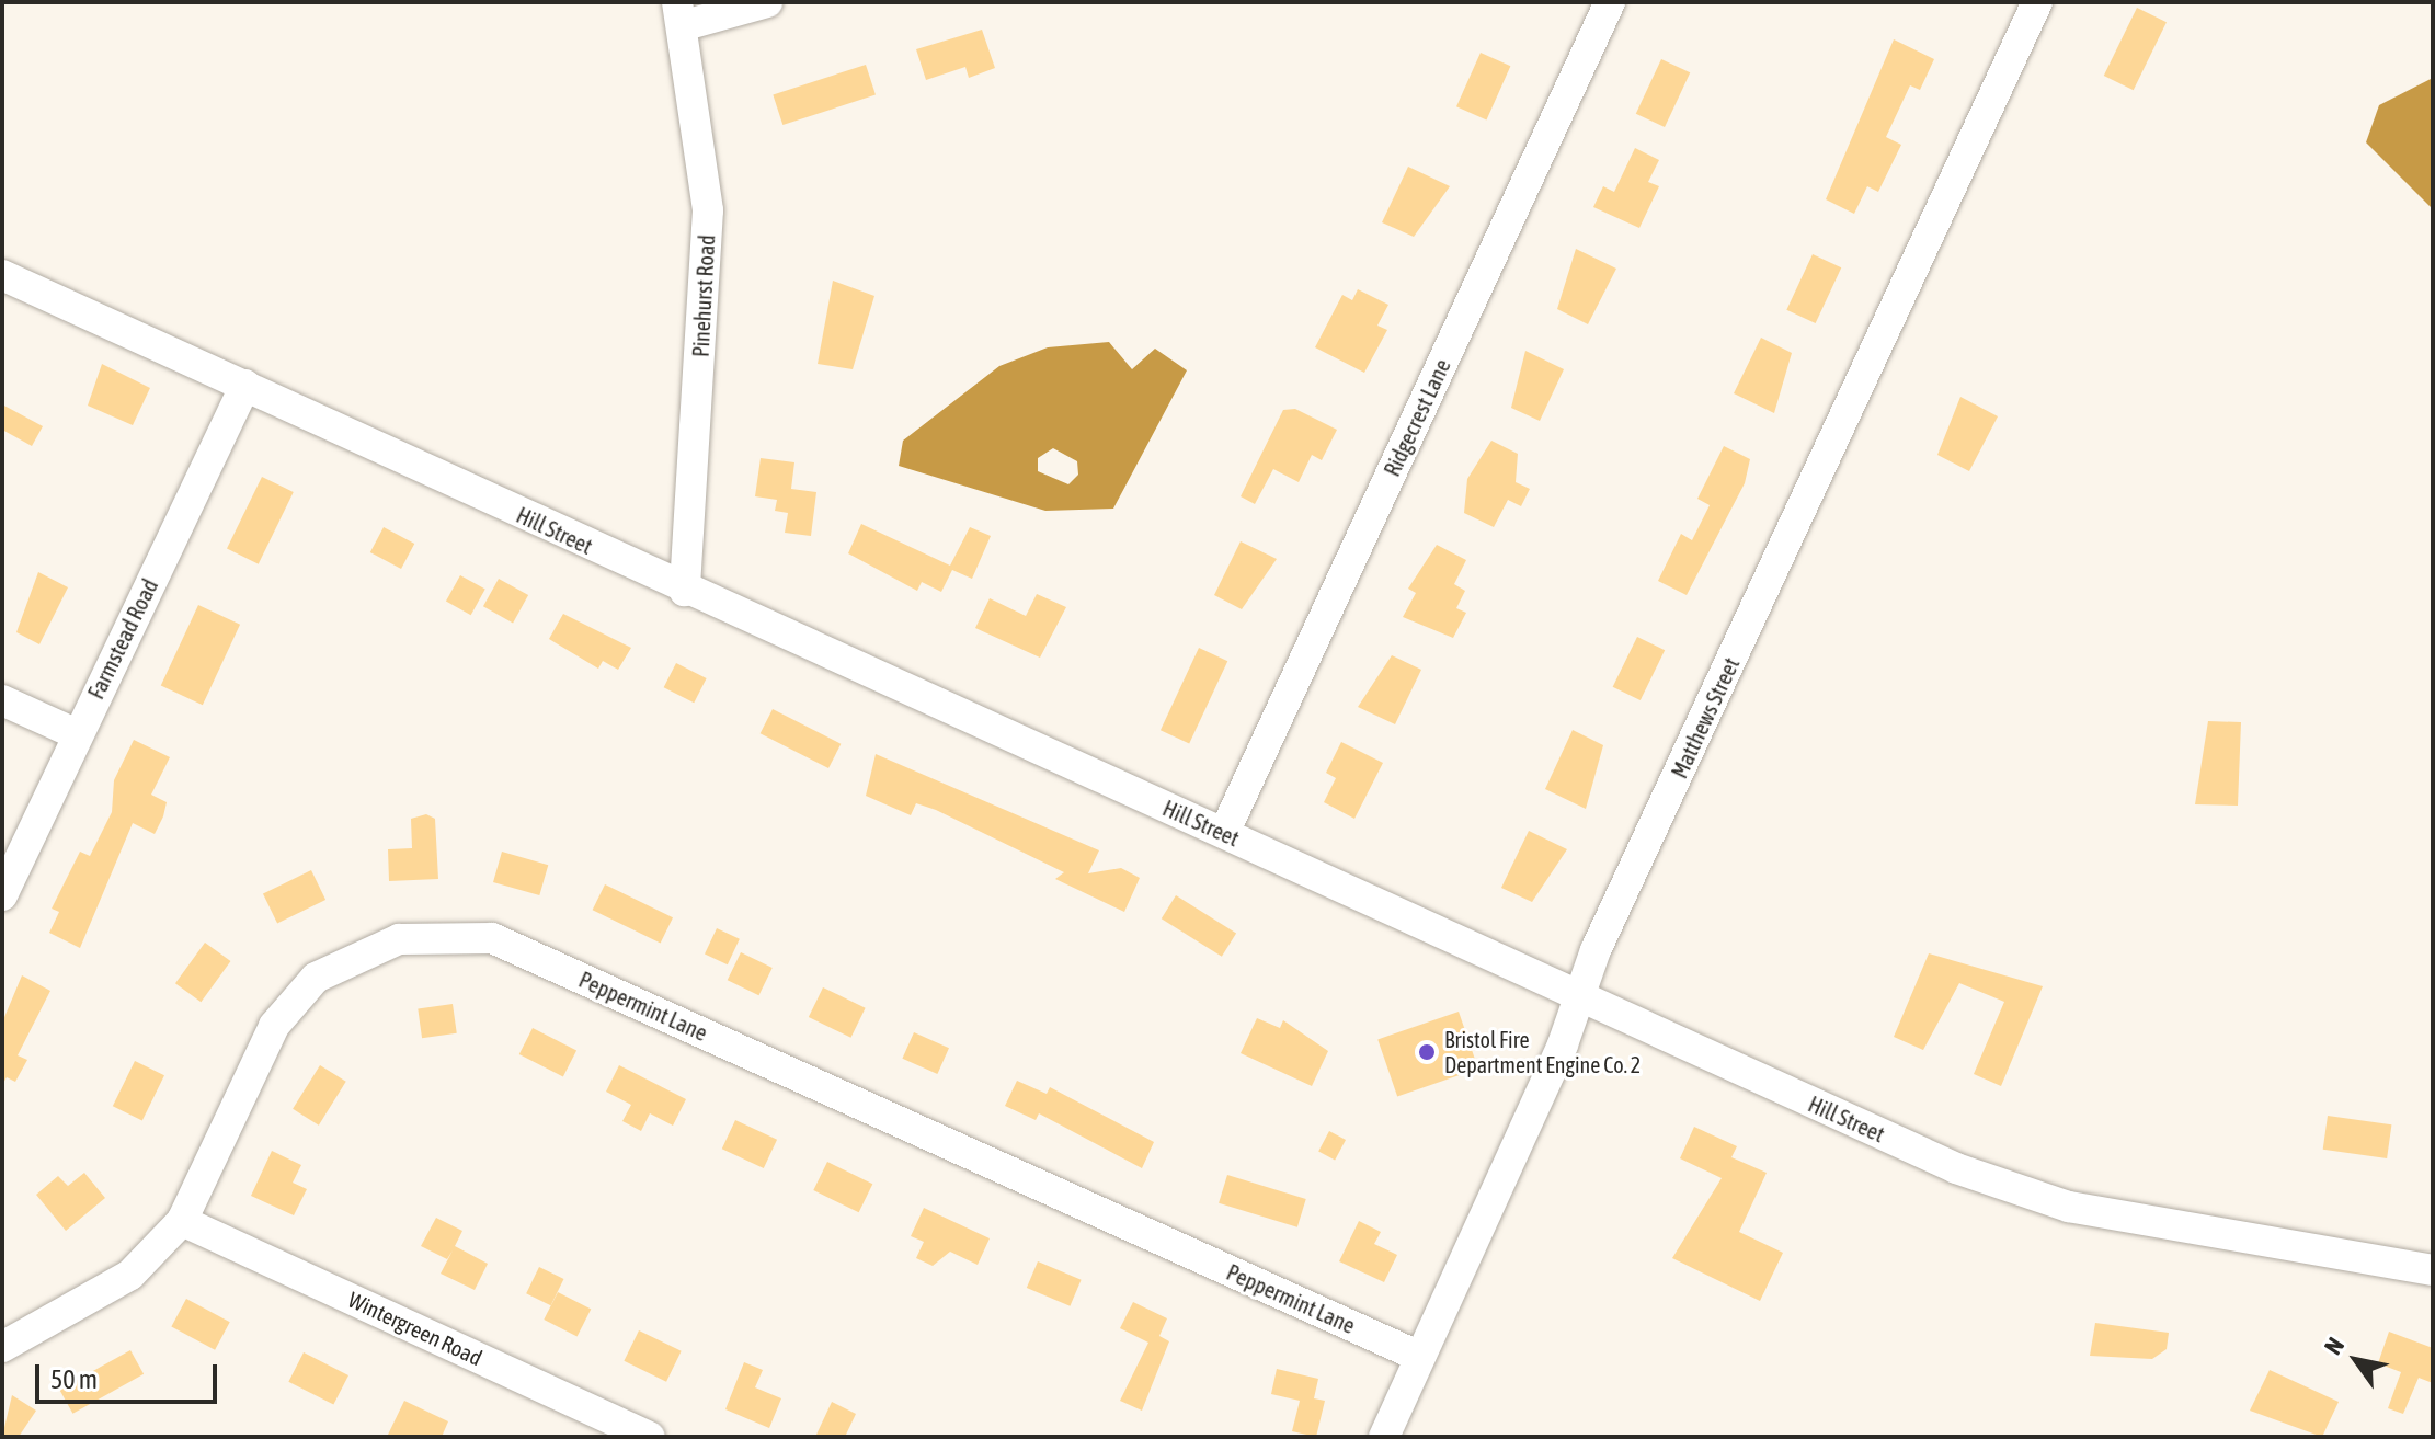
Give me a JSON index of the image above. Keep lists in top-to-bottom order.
{
  "streets": {
    "street": [
      "Pinehurst Road",
      "Ridgecrest Lane",
      "Hill Street",
      "Farmstead Road",
      "Matthews Street",
      "Peppermint Lane",
      "Wintergreen Road"
    ]
  },
  "crossings": [
    ["Pinehurst Road", "Hill Street"],
    ["Ridgecrest Lane", "Hill Street"],
    ["Hill Street", "Farmstead Road"],
    ["Hill Street", "Matthews Street"],
    ["Matthews Street", "Peppermint Lane"],
    ["Peppermint Lane", "Wintergreen Road"]
  ],
  "places": ["Bristol Fire Department Engine Co. 2"],
  "scale_bar": "50 m",
  "north": "top left"
}
